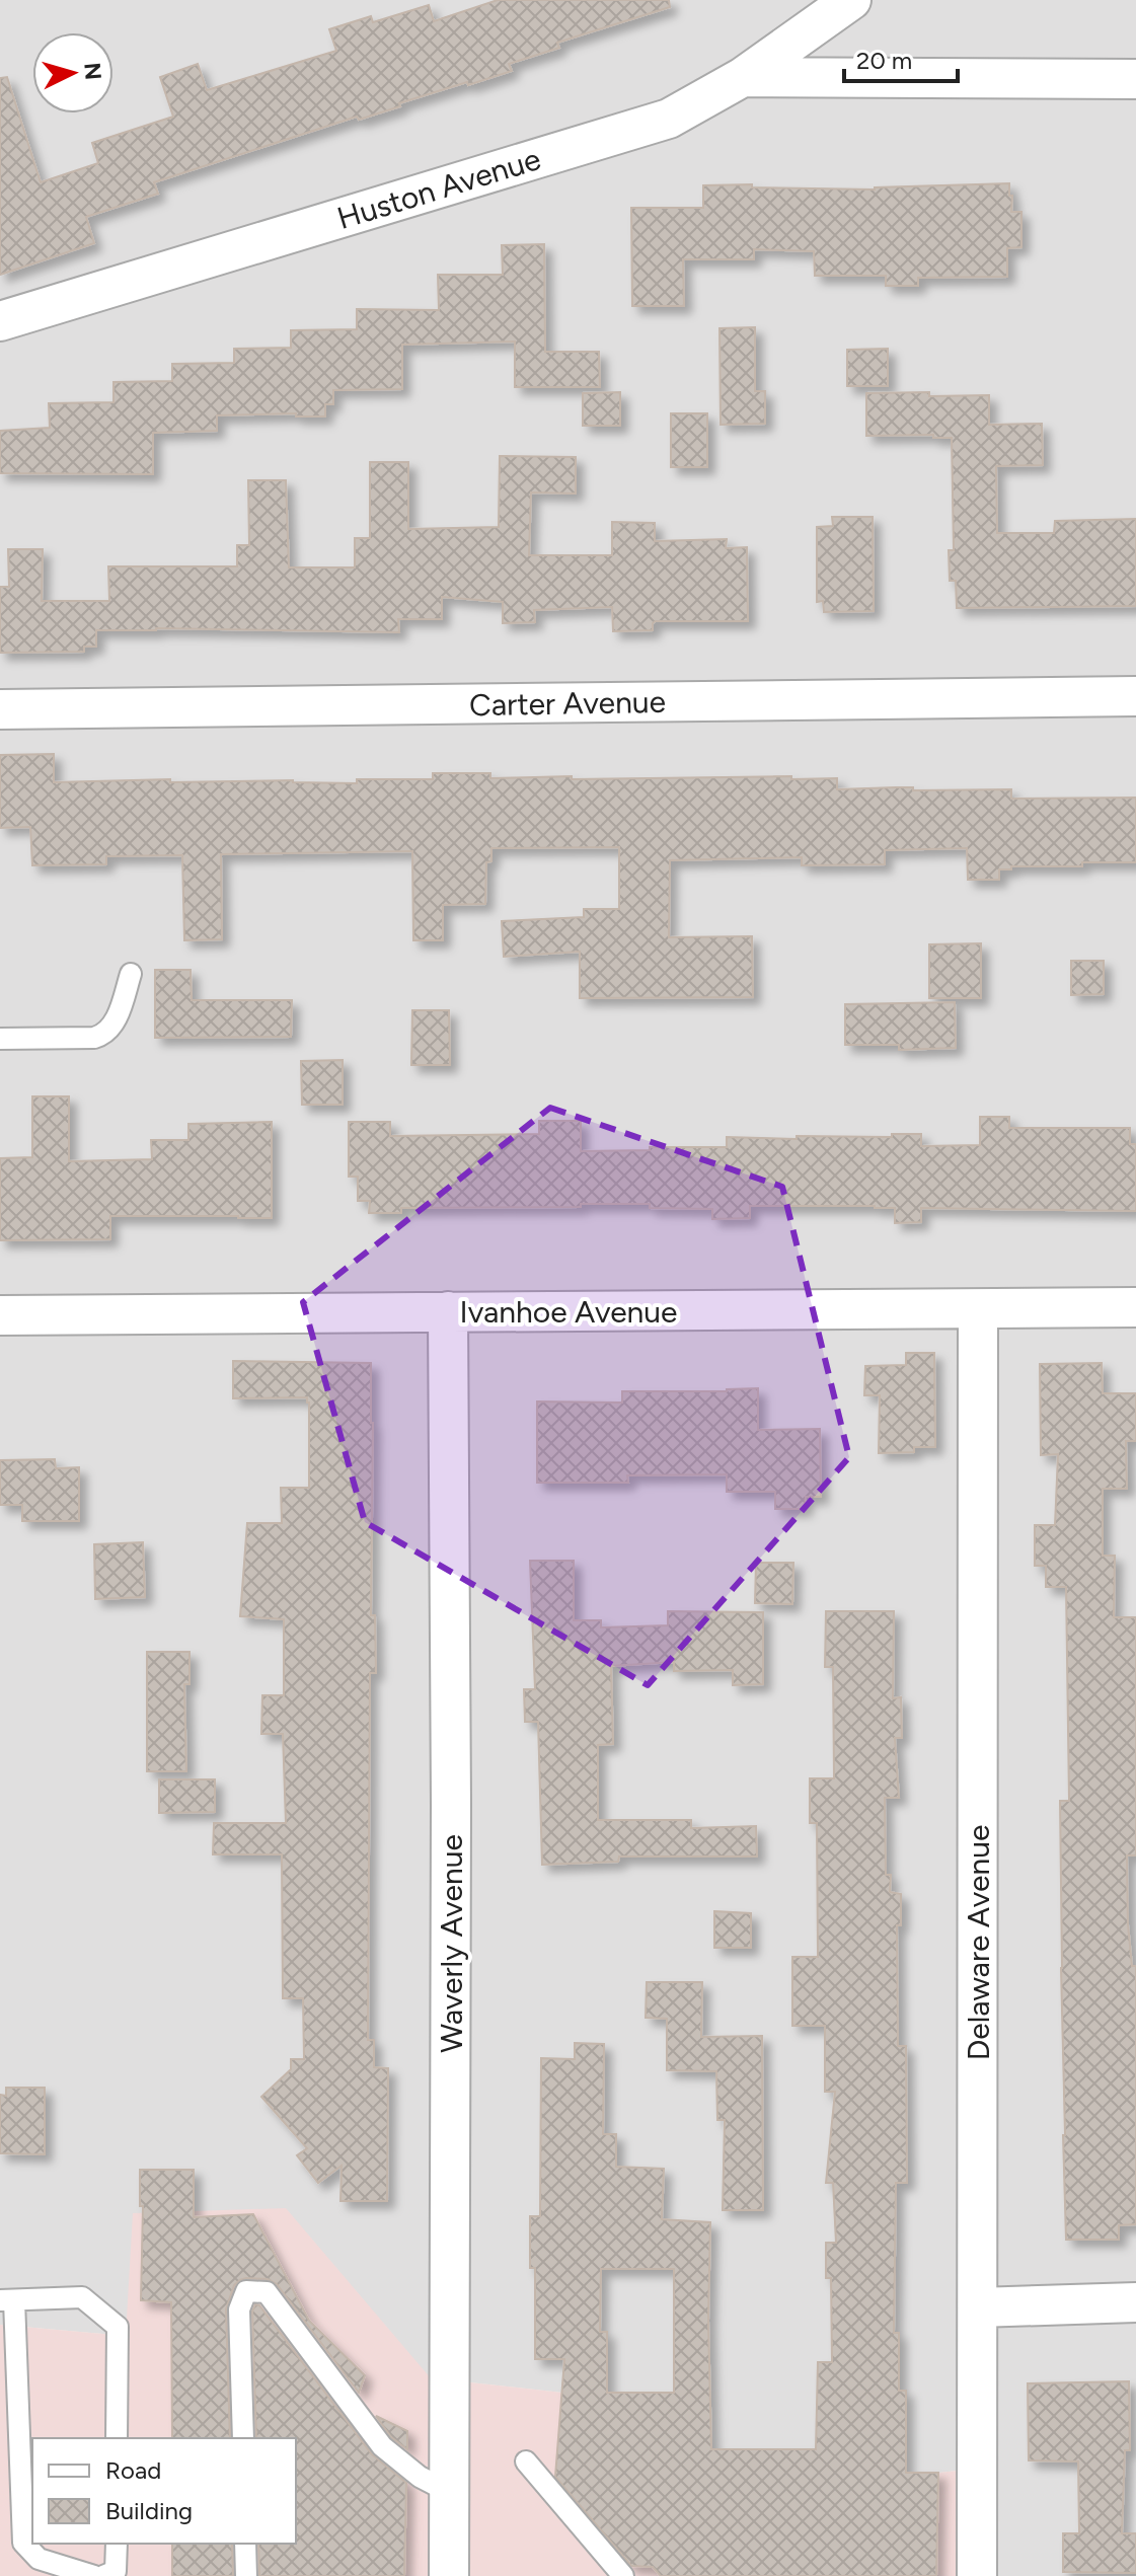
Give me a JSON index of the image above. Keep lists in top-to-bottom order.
{
  "streets": {
    "street": [
      "Huston Avenue",
      "Carter Avenue",
      "Ivanhoe Avenue",
      "Delaware Avenue",
      "Waverly Avenue"
    ]
  },
  "crossings": [
    ["Ivanhoe Avenue", "Delaware Avenue"],
    ["Ivanhoe Avenue", "Waverly Avenue"]
  ],
  "legend": ["Road", "Building"],
  "scale_bar": "20 m",
  "north": "right"
}
